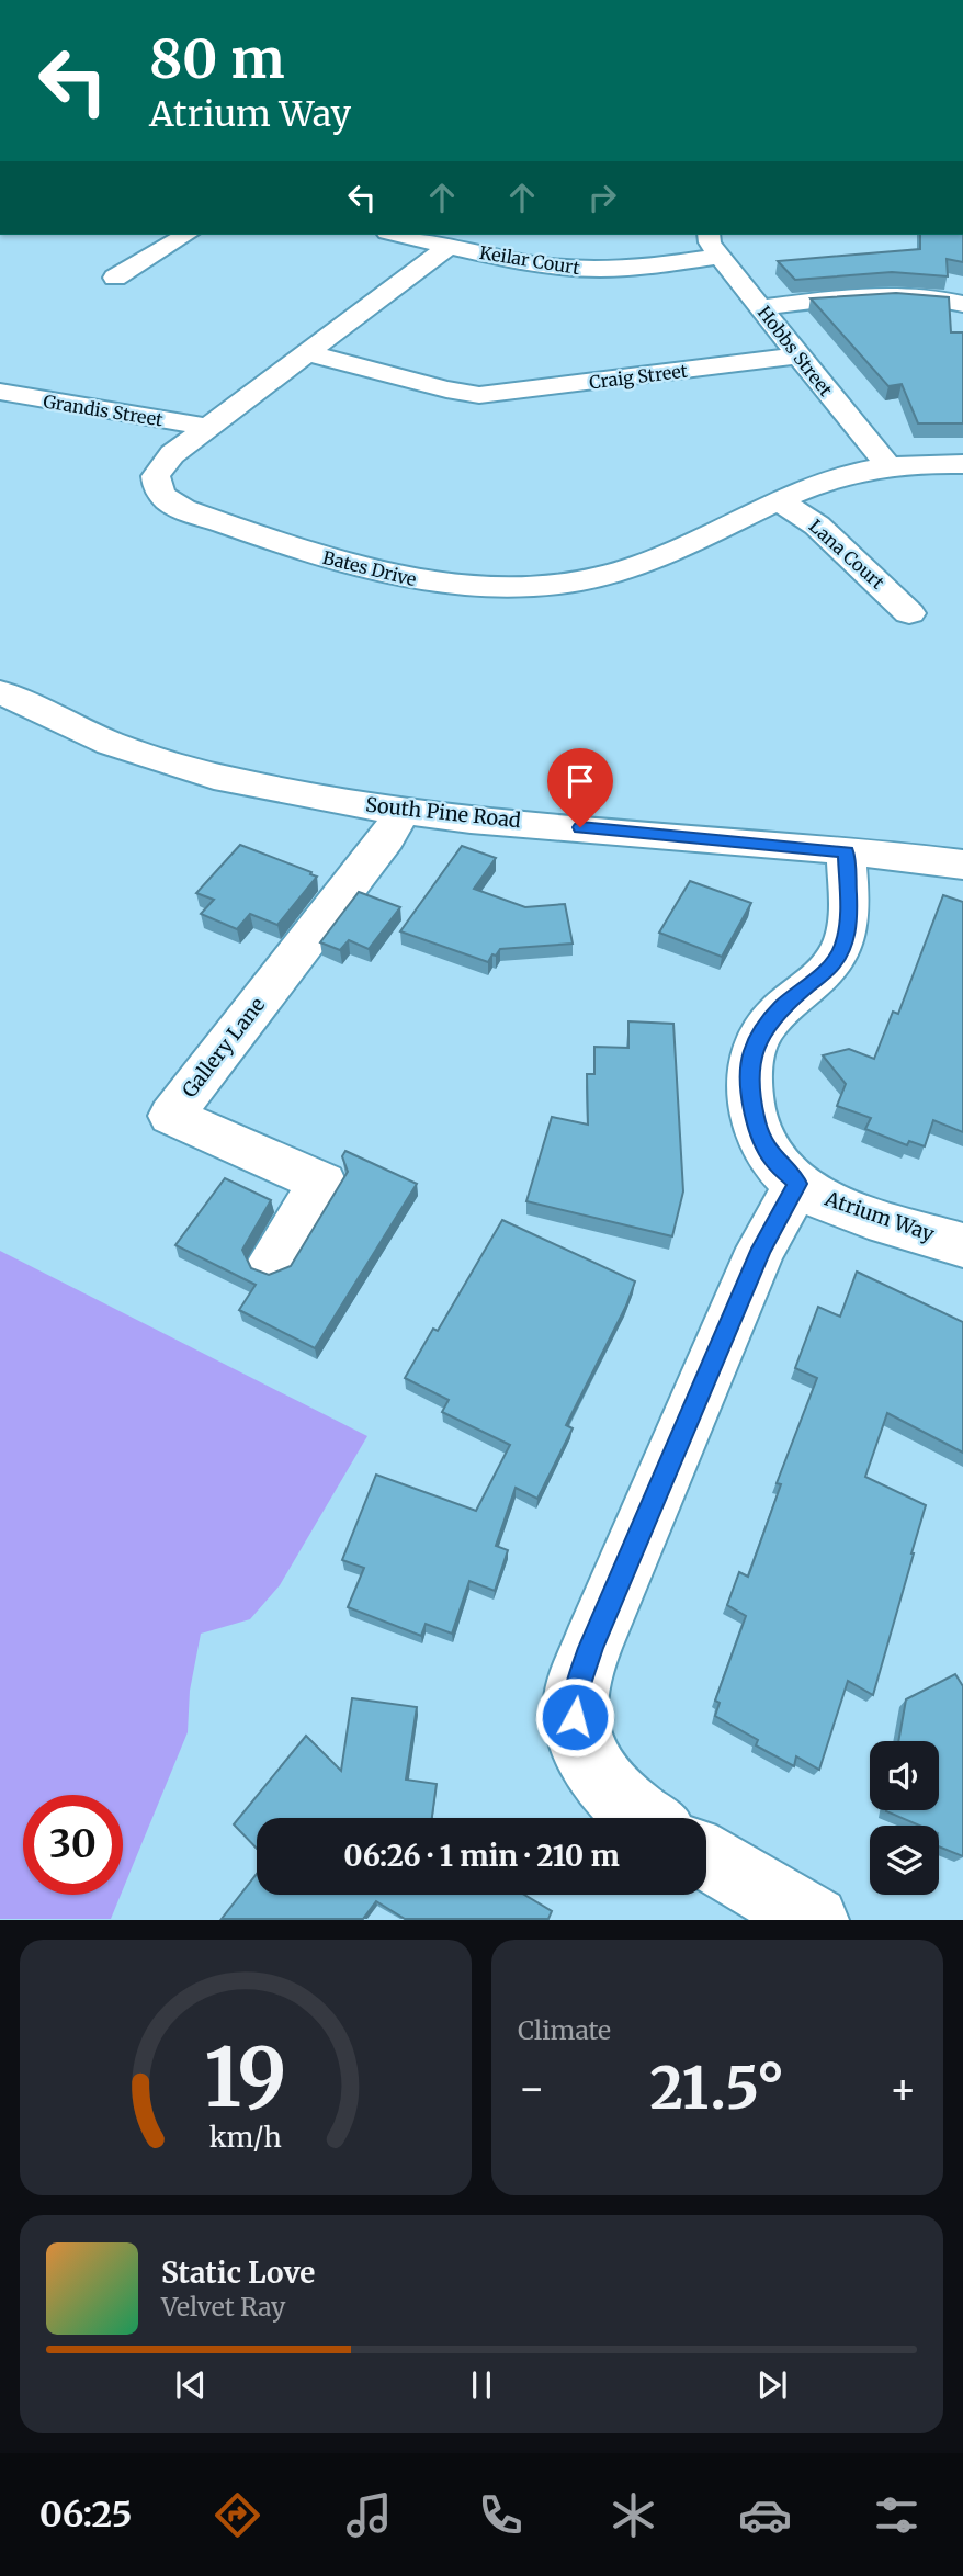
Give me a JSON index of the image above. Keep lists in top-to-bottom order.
{
  "streets": {
    "street": [
      "Keilar Court",
      "Hobbs Street",
      "Craig Street",
      "Grandis Street",
      "Lana Court",
      "Bates Drive",
      "South Pine Road",
      "Gallery Lane",
      "Atrium Way"
    ]
  },
  "crossings": [
    ["Keilar Court", "Hobbs Street"],
    ["Keilar Court", "Bates Drive"],
    ["Hobbs Street", "Craig Street"],
    ["Hobbs Street", "Bates Drive"],
    ["Craig Street", "Bates Drive"],
    ["Grandis Street", "Bates Drive"],
    ["Lana Court", "Bates Drive"],
    ["South Pine Road", "Gallery Lane"],
    ["South Pine Road", "Atrium Way"]
  ],
  "page": {
    "turn": ["80 m", "Atrium Way"],
    "limit": "30",
    "trip": "06:26 · 1 min · 210 m",
    "tile": "Climate",
    "heat": ["−", "21.5°", "+"],
    "song": ["Static Love", "Velvet Ray"],
    "tabs": "06:25",
    "gauge": ["19", "km/h"]
  }
}
